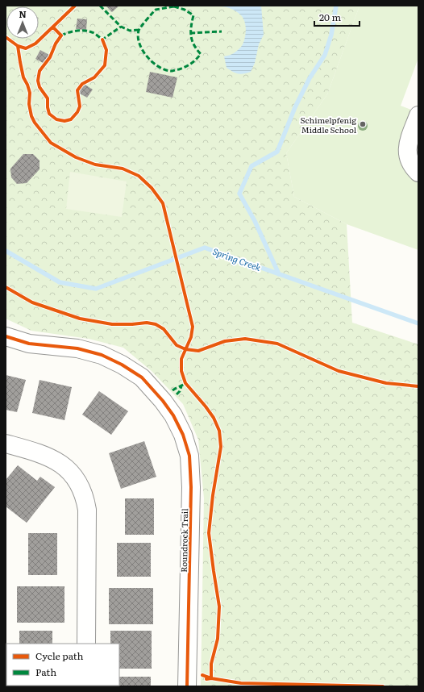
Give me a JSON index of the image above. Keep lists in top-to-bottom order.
{
  "streets": {
    "street": ["Roundrock Trail"]
  },
  "water": ["Spring Creek"],
  "places": ["Schimelpfenig Middle School"],
  "legend": ["Cycle path", "Path"],
  "scale_bar": "20 m",
  "north": "top"
}
